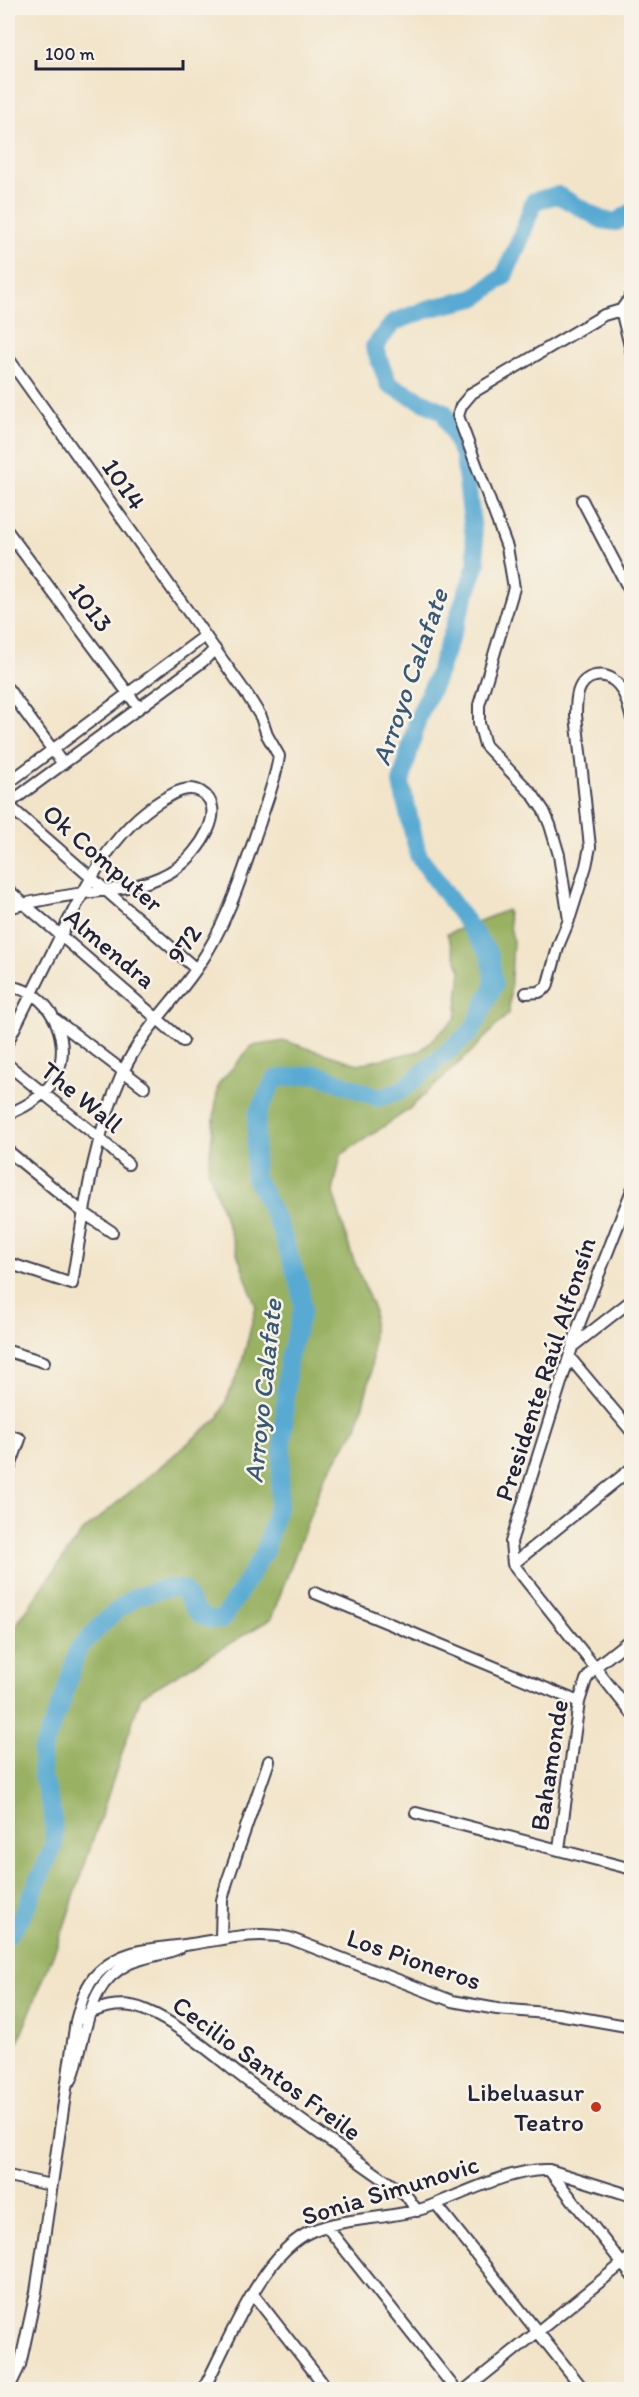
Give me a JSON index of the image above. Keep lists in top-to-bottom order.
{
  "streets": {
    "street": [
      "1014",
      "1013",
      "Ok Computer",
      "972",
      "Almendra",
      "The Wall",
      "Presidente Raúl Alfonsín",
      "Bahamonde",
      "Los Pioneros",
      "Cecilio Santos Freile",
      "Sonia Simunovic"
    ]
  },
  "crossings": [
    ["1014", "972"],
    ["Ok Computer", "972"],
    ["972", "Almendra"],
    ["972", "The Wall"],
    ["Los Pioneros", "Cecilio Santos Freile"],
    ["Cecilio Santos Freile", "Sonia Simunovic"]
  ],
  "water": ["Arroyo Calafate"],
  "places": ["Libeluasur Teatro"],
  "scale_bar": "100 m"
}
